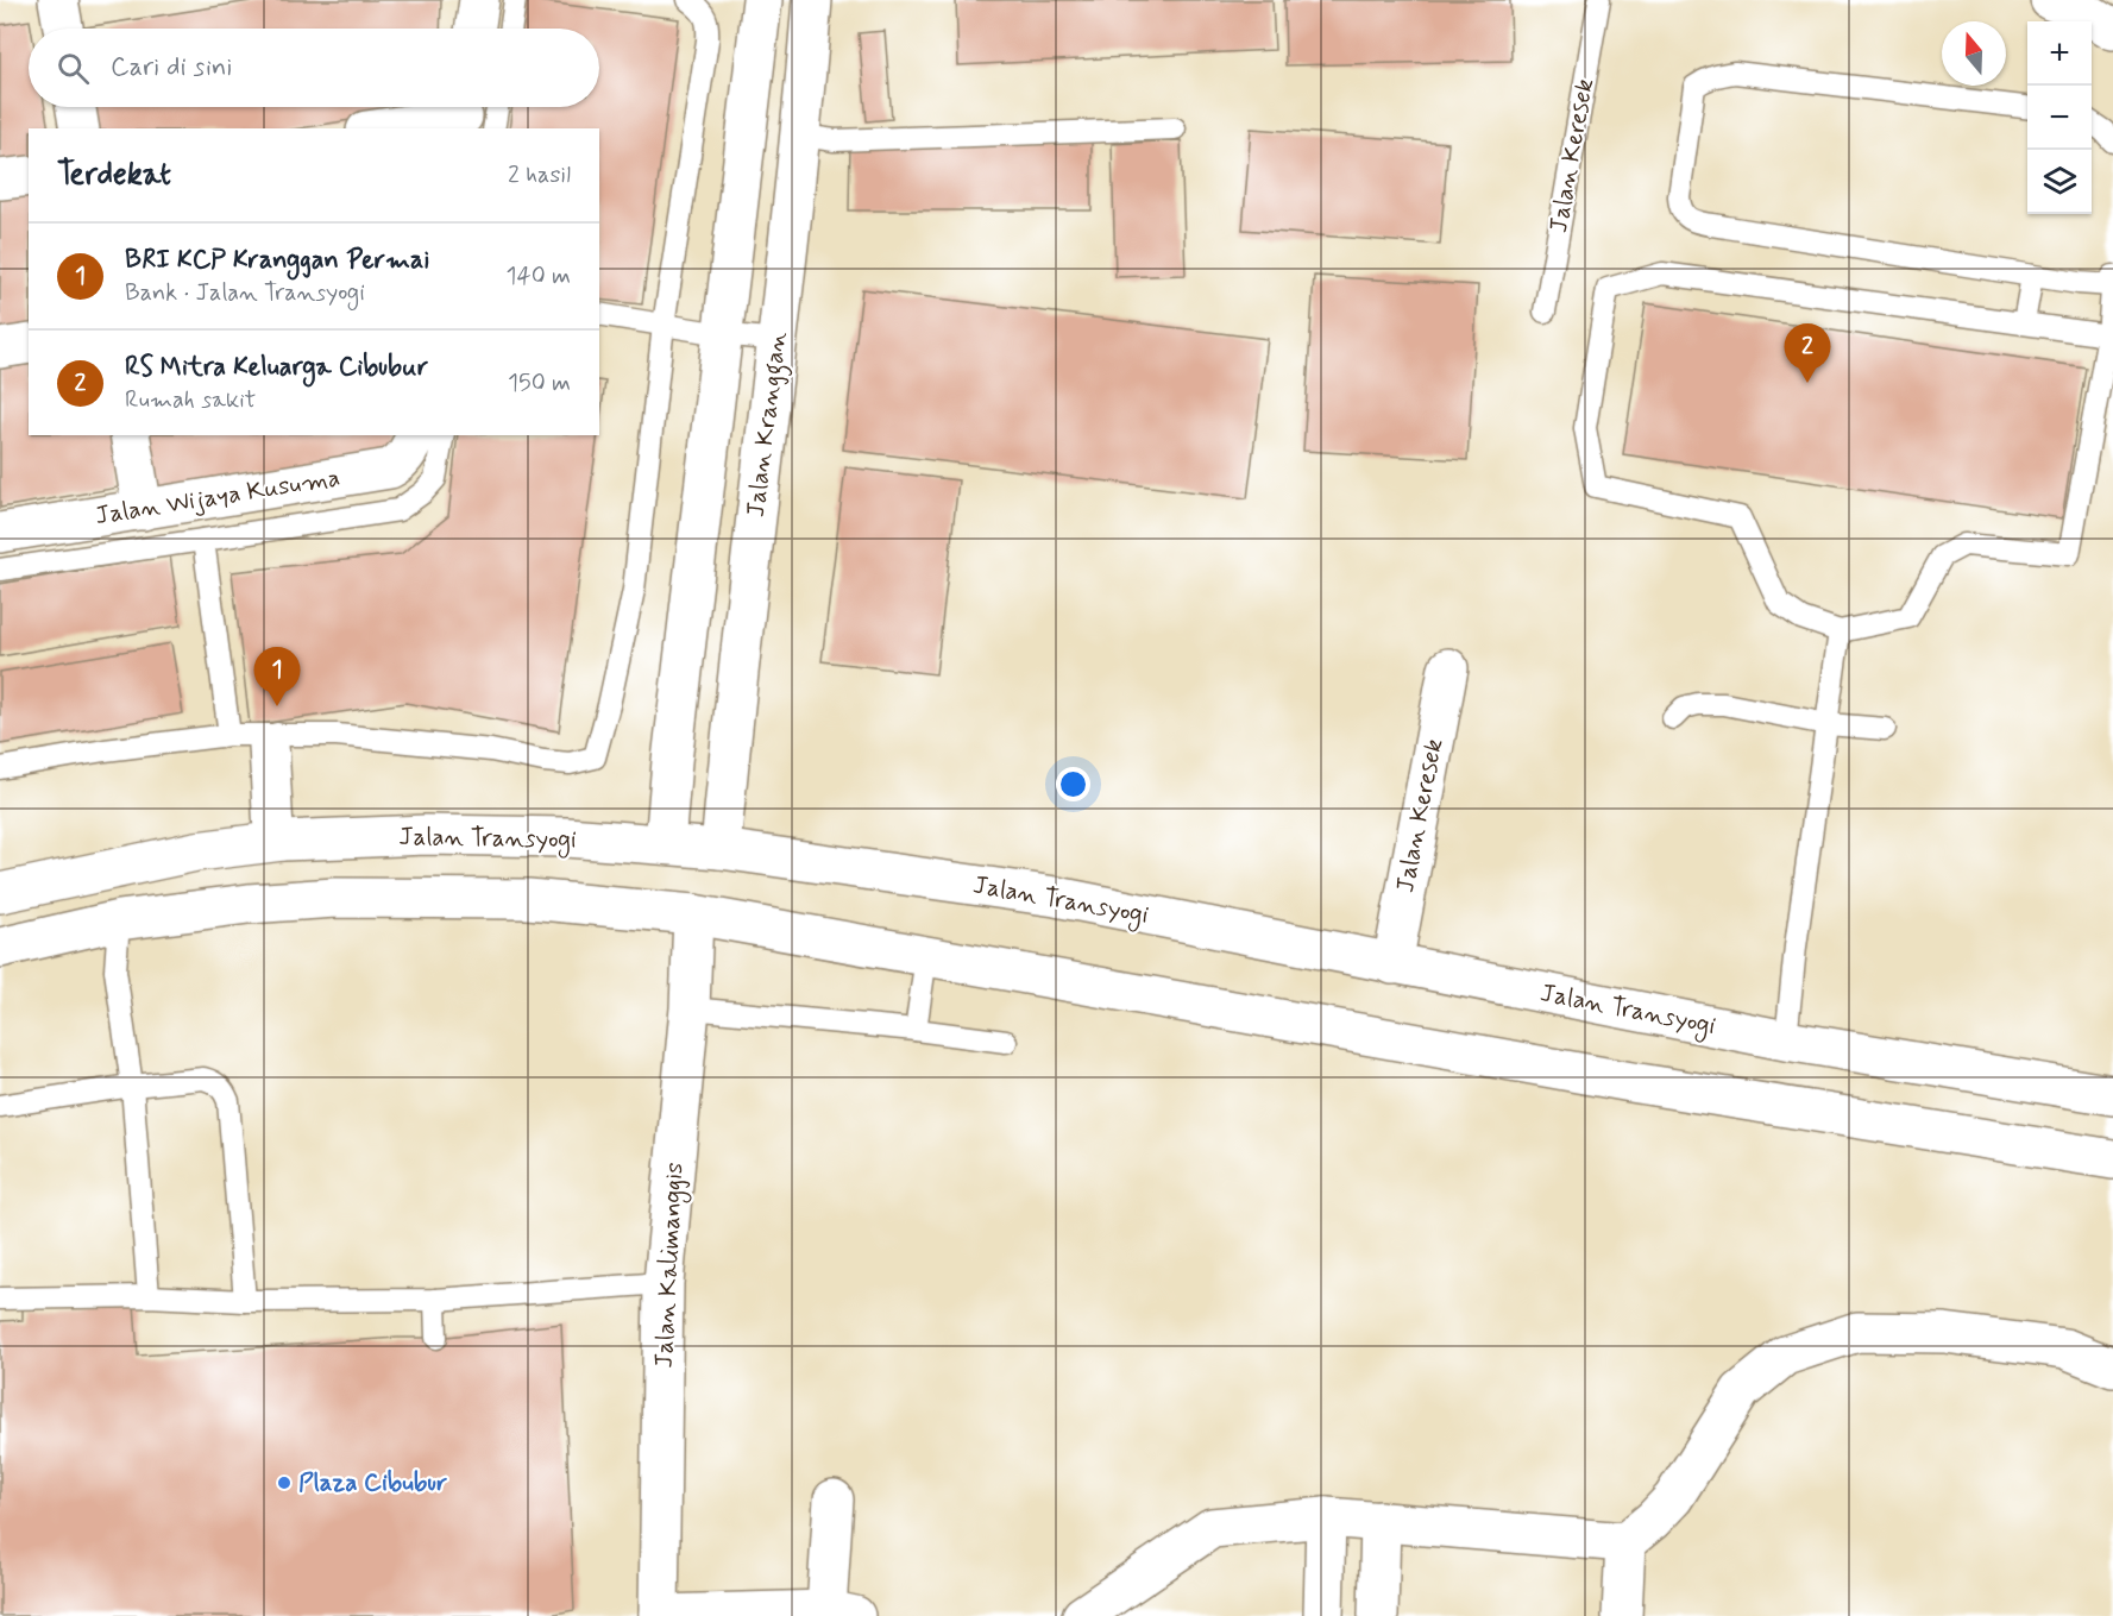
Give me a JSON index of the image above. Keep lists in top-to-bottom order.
{
  "streets": {
    "main road": [
      "Jalan Keresek",
      "Jalan Kranggan",
      "Jalan Wijaya Kusuma",
      "Jalan Transyogi",
      "Jalan Kalimanggis"
    ]
  },
  "crossings": [
    ["Jalan Keresek", "Jalan Transyogi"],
    ["Jalan Kranggan", "Jalan Transyogi"]
  ],
  "places": ["Plaza Cibubur"],
  "north": "top",
  "page": {
    "map_buttons": ["+", "−"],
    "search": "Cari di sini",
    "heading": ["Terdekat", "2 hasil"],
    "list": [
      {
        "mark": "1",
        "name": "BRI KCP Kranggan Permai",
        "note": "Bank · Jalan Transyogi",
        "value": "140 m"
      },
      {
        "mark": "2",
        "name": "RS Mitra Keluarga Cibubur",
        "note": "Rumah sakit",
        "value": "150 m"
      }
    ],
    "pins": ["2", "1"]
  }
}
